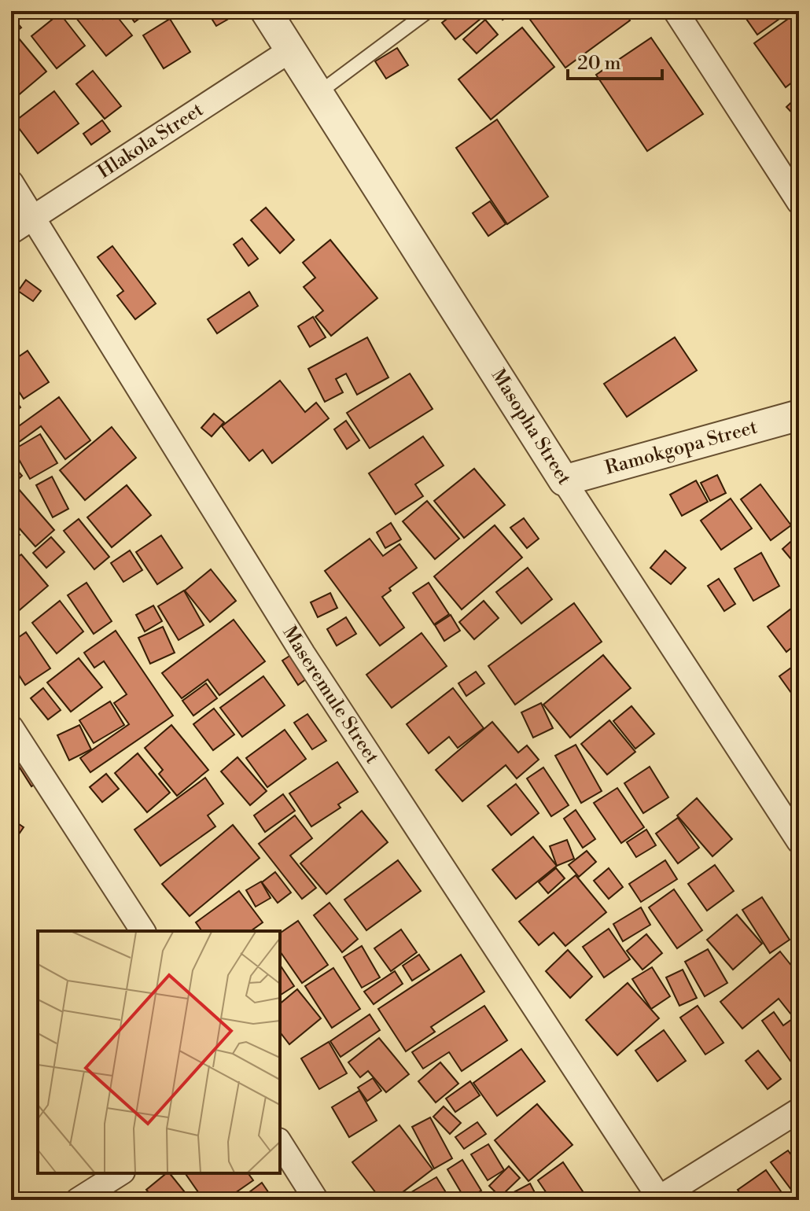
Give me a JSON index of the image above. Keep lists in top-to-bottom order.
{
  "streets": {
    "street": [
      "Hlakola Street",
      "Masopha Street",
      "Ramokgopa Street",
      "Maseremule Street"
    ]
  },
  "crossings": [
    ["Hlakola Street", "Masopha Street"],
    ["Hlakola Street", "Maseremule Street"],
    ["Masopha Street", "Ramokgopa Street"]
  ],
  "scale_bar": "20 m"
}
